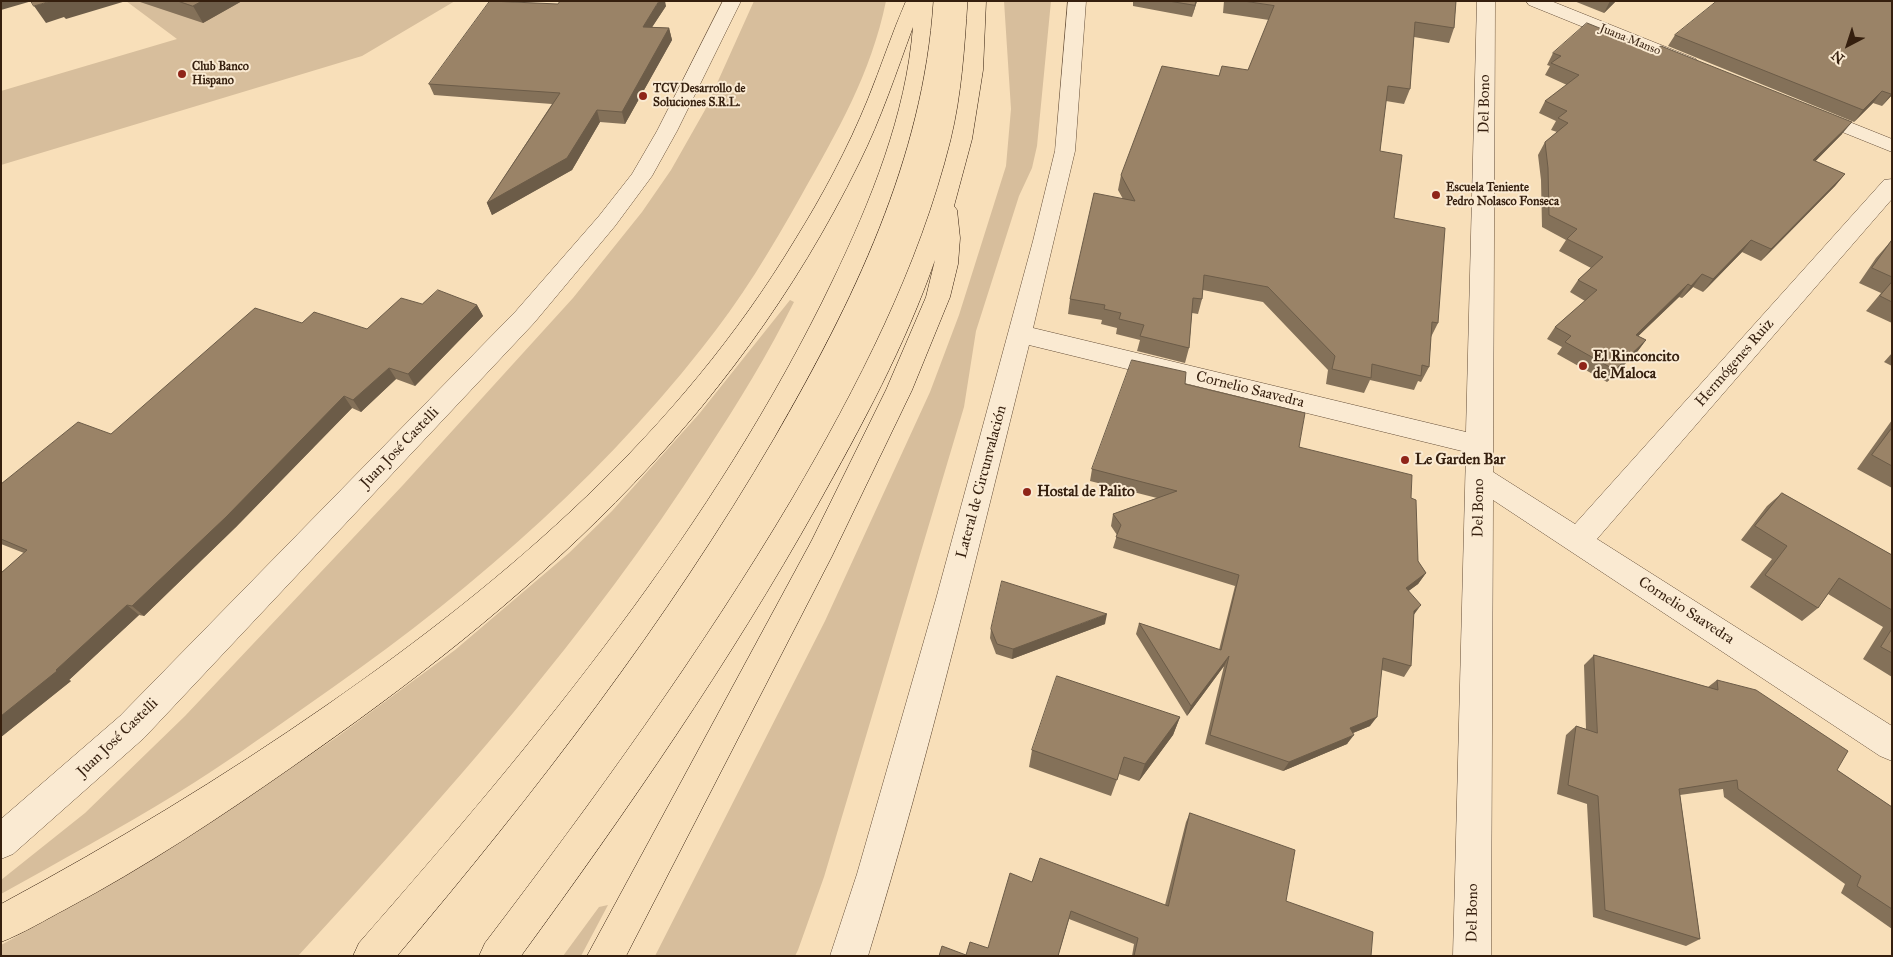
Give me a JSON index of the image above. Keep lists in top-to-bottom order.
{
  "streets": {
    "street": [
      "Juana Manso",
      "Del Bono",
      "Hermógenes Ruiz",
      "Cornelio Saavedra",
      "Juan José Castelli",
      "Lateral de Circunvalación"
    ]
  },
  "crossings": [
    ["Del Bono", "Cornelio Saavedra"],
    ["Hermógenes Ruiz", "Cornelio Saavedra"],
    ["Cornelio Saavedra", "Lateral de Circunvalación"]
  ],
  "places": [
    "Club Banco Hispano",
    "TCV Desarrollo de Soluciones S.R.L.",
    "Escuela Teniente Pedro Nolasco Fonseca",
    "El Rinconcito de Maloca",
    "Le Garden Bar",
    "Hostal de Palito"
  ],
  "north": "bottom left"
}
